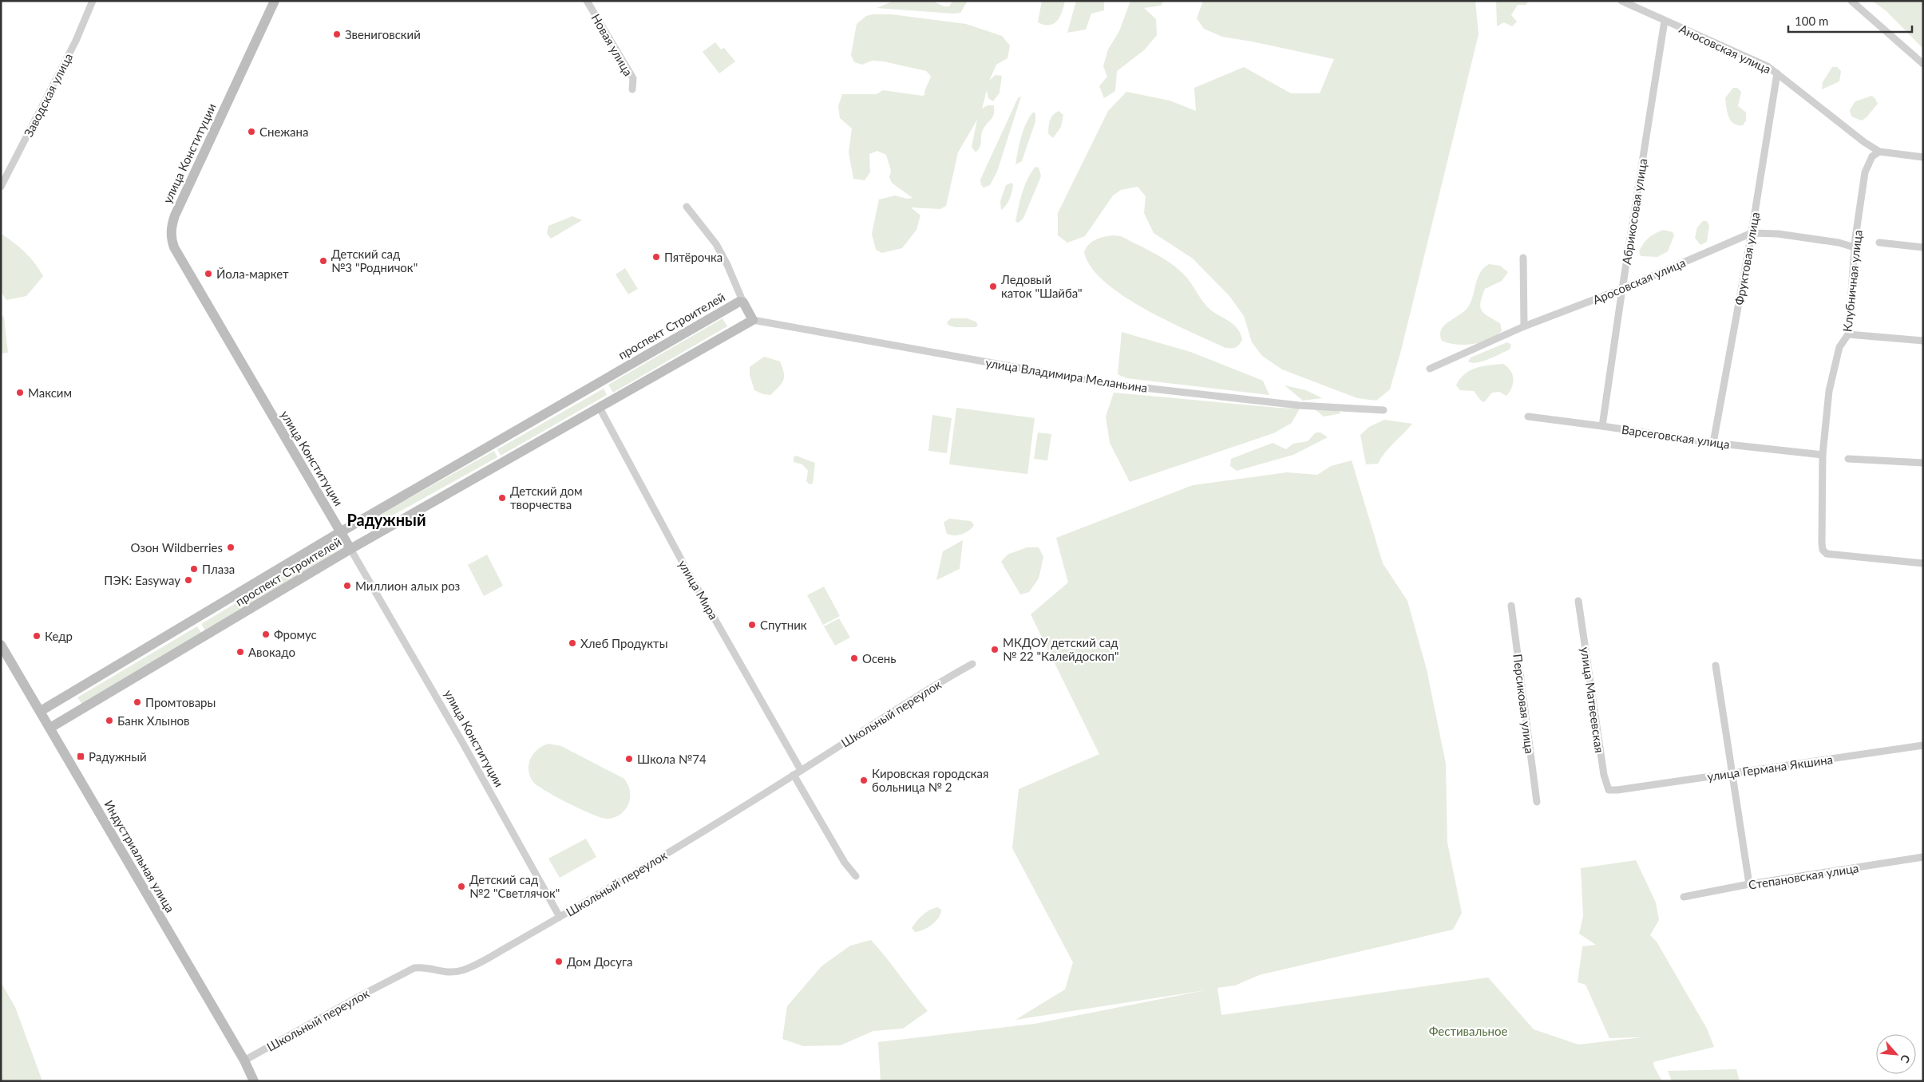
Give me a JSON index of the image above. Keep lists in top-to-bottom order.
{
  "streets": {
    "street": [
      "Новая улица",
      "Аносовская улица",
      "Заводская улица",
      "улица Конституции",
      "Абрикосовая улица",
      "Фруктовая улица",
      "Аросовская улица",
      "Клубничная улица",
      "проспект Строителей",
      "улица Владимира Меланьина",
      "Варсеговская улица",
      "улица Мира",
      "улица Матвеевская",
      "Персиковая улица",
      "Школьный переулок",
      "улица Германа Якшина",
      "Индустриальная улица",
      "Степановская улица"
    ]
  },
  "crossings": [
    ["Аносовская улица", "Абрикосовая улица"],
    ["Аносовская улица", "Фруктовая улица"],
    ["Аносовская улица", "Клубничная улица"],
    ["улица Конституции", "проспект Строителей"],
    ["улица Конституции", "Школьный переулок"],
    ["Абрикосовая улица", "Аросовская улица"],
    ["Абрикосовая улица", "Варсеговская улица"],
    ["Фруктовая улица", "Аросовская улица"],
    ["Фруктовая улица", "Варсеговская улица"],
    ["Аросовская улица", "Клубничная улица"],
    ["Клубничная улица", "Варсеговская улица"],
    ["проспект Строителей", "улица Владимира Меланьина"],
    ["проспект Строителей", "улица Мира"],
    ["проспект Строителей", "Индустриальная улица"],
    ["улица Мира", "Школьный переулок"],
    ["улица Матвеевская", "улица Германа Якшина"],
    ["Школьный переулок", "Индустриальная улица"]
  ],
  "districts": ["Радужный"],
  "parks": ["Фестивальное"],
  "places": {
    "other": [
      "Звениговский",
      "Снежана",
      "Пятёрочка",
      "Детский сад №3 \"Родничок\"",
      "Йола-маркет",
      "Ледовый каток \"Шайба\"",
      "Максим",
      "Детский дом творчества",
      "Озон Wildberries",
      "Плаза",
      "ПЭК: Easyway",
      "Миллион алых роз",
      "Спутник",
      "Фромус",
      "Кедр",
      "Хлеб Продукты",
      "МКДОУ детский сад № 22 \"Калейдоскоп\"",
      "Авокадо",
      "Осень",
      "Промтовары",
      "Банк Хлынов",
      "Школа №74",
      "Кировская городская больница № 2",
      "Детский сад №2 \"Светлячок\"",
      "Дом Досуга"
    ],
    "transit": ["Радужный"]
  },
  "scale_bar": "100 m",
  "north": "bottom right"
}
